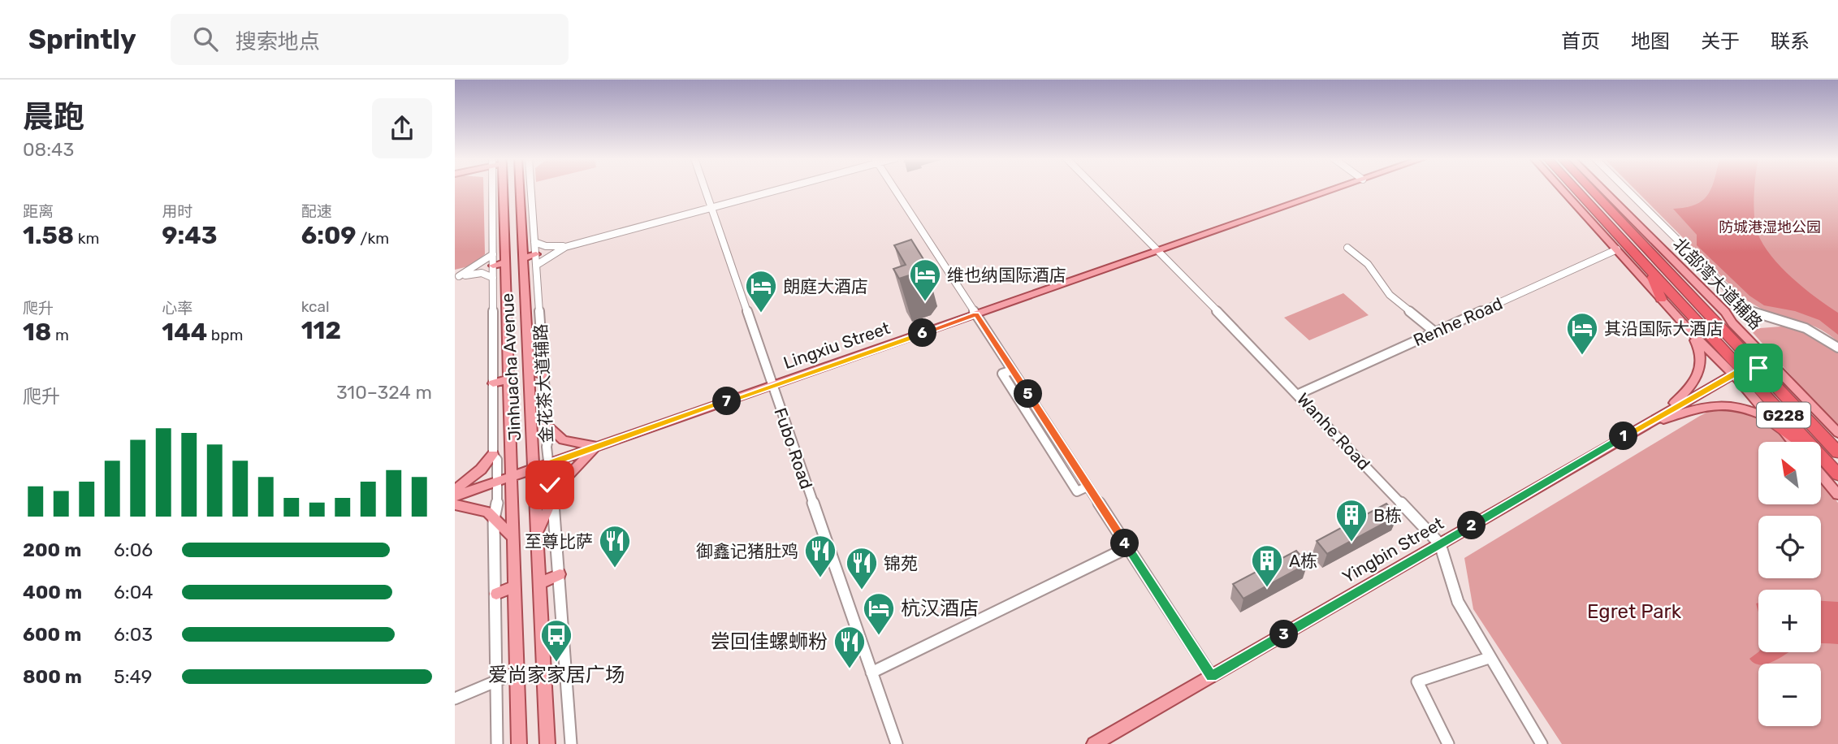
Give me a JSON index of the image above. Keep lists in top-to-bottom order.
{
  "streets": {
    "highway": ["G228"],
    "main road": [
      "北部湾大道辅路",
      "Lingxiu Street",
      "Jinhuacha Avenue",
      "Yingbin Street"
    ],
    "street": [
      "Renhe Road",
      "金花茶大道辅路",
      "Wanhe Road",
      "Fubo Road"
    ]
  },
  "crossings": [
    ["北部湾大道辅路", "Yingbin Street"],
    ["Renhe Road", "Wanhe Road"],
    ["Lingxiu Street", "Jinhuacha Avenue"],
    ["Lingxiu Street", "金花茶大道辅路"],
    ["Lingxiu Street", "Wanhe Road"],
    ["Lingxiu Street", "Fubo Road"],
    ["G228", "Yingbin Street"],
    ["Wanhe Road", "Yingbin Street"]
  ],
  "parks": ["防城港湿地公园", "Egret Park"],
  "places": {
    "hotel": [
      "维也纳国际酒店",
      "朗庭大酒店",
      "其沿国际大酒店",
      "杭汉酒店"
    ],
    "building": ["B栋", "A栋"],
    "restaurant": [
      "至尊比萨",
      "御鑫记猪肚鸡",
      "锦苑",
      "尝回佳螺蛳粉"
    ],
    "bus stop": ["爱尚家家居广场"]
  },
  "north": "top left",
  "page": {
    "header": "Sprintly",
    "search": "搜索地点",
    "nav": [
      "首页",
      "地图",
      "关于",
      "联系"
    ],
    "heading": ["晨跑", "08:43"],
    "stats": [
      ["距离", "1.58 km"],
      ["用时", "9:43"],
      ["配速", "6:09 /km"],
      ["爬升", "18 m"],
      ["心率", "144 bpm"],
      ["kcal", "112"]
    ],
    "pins": [
      "6",
      "5",
      "7",
      "1",
      "2",
      "4",
      "3"
    ],
    "chart": ["爬升", "310–324 m"],
    "map_buttons": ["+", "−"],
    "list": [
      {
        "name": "200 m",
        "note": "6:06"
      },
      {
        "name": "400 m",
        "note": "6:04"
      },
      {
        "name": "600 m",
        "note": "6:03"
      },
      {
        "name": "800 m",
        "note": "5:49"
      }
    ]
  }
}
